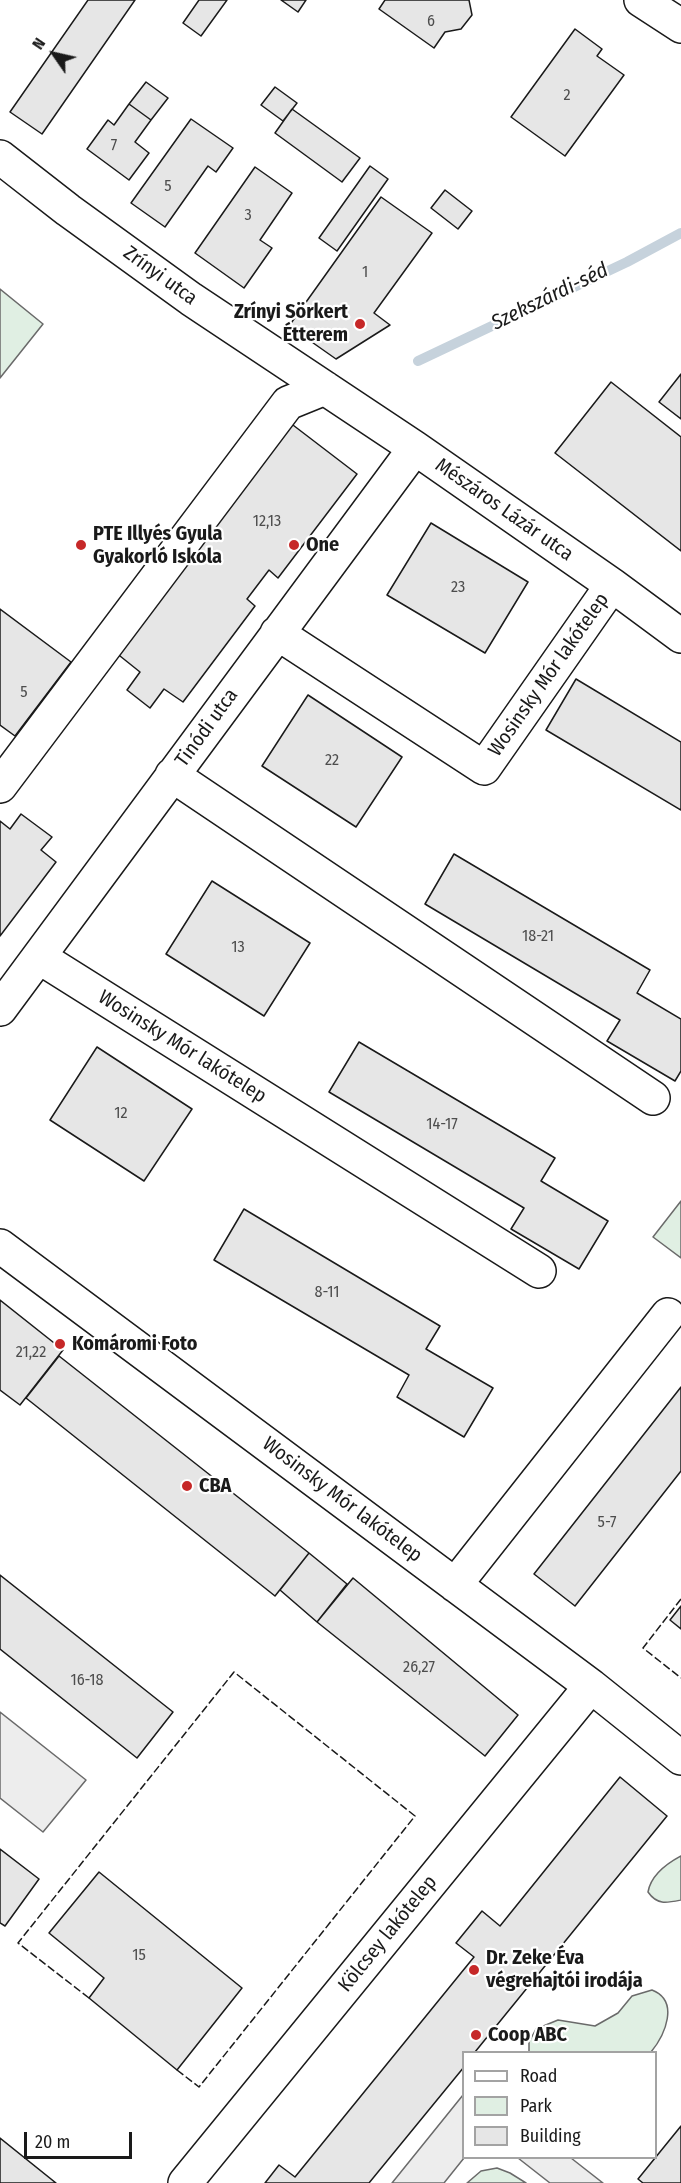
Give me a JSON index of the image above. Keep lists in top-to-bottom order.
{
  "streets": {
    "street": [
      "Zrínyi utca",
      "Mészáros Lázár utca",
      "Wosinsky Mór lakótelep",
      "Tinódi utca",
      "Kölcsey lakótelep"
    ]
  },
  "crossings": [
    ["Zrínyi utca", "Mészáros Lázár utca"],
    ["Mészáros Lázár utca", "Wosinsky Mór lakótelep"],
    ["Mészáros Lázár utca", "Tinódi utca"],
    ["Wosinsky Mór lakótelep", "Tinódi utca"],
    ["Wosinsky Mór lakótelep", "Kölcsey lakótelep"]
  ],
  "water": ["Szekszárdi-séd"],
  "places": [
    "Zrínyi Sörkert Étterem",
    "PTE Illyés Gyula Gyakorló Iskola",
    "One",
    "Komáromi Foto",
    "CBA",
    "Dr. Zeke Éva végrehajtói irodája",
    "Coop ABC"
  ],
  "house_numbers": [
    "6",
    "2",
    "7",
    "5",
    "3",
    "1",
    "12,13",
    "23",
    "5",
    "22",
    "18-21",
    "13",
    "12",
    "14-17",
    "8-11",
    "21,22",
    "5-7",
    "26,27",
    "16-18",
    "15"
  ],
  "legend": ["Road", "Park", "Building"],
  "scale_bar": "20 m",
  "north": "top left"
}
